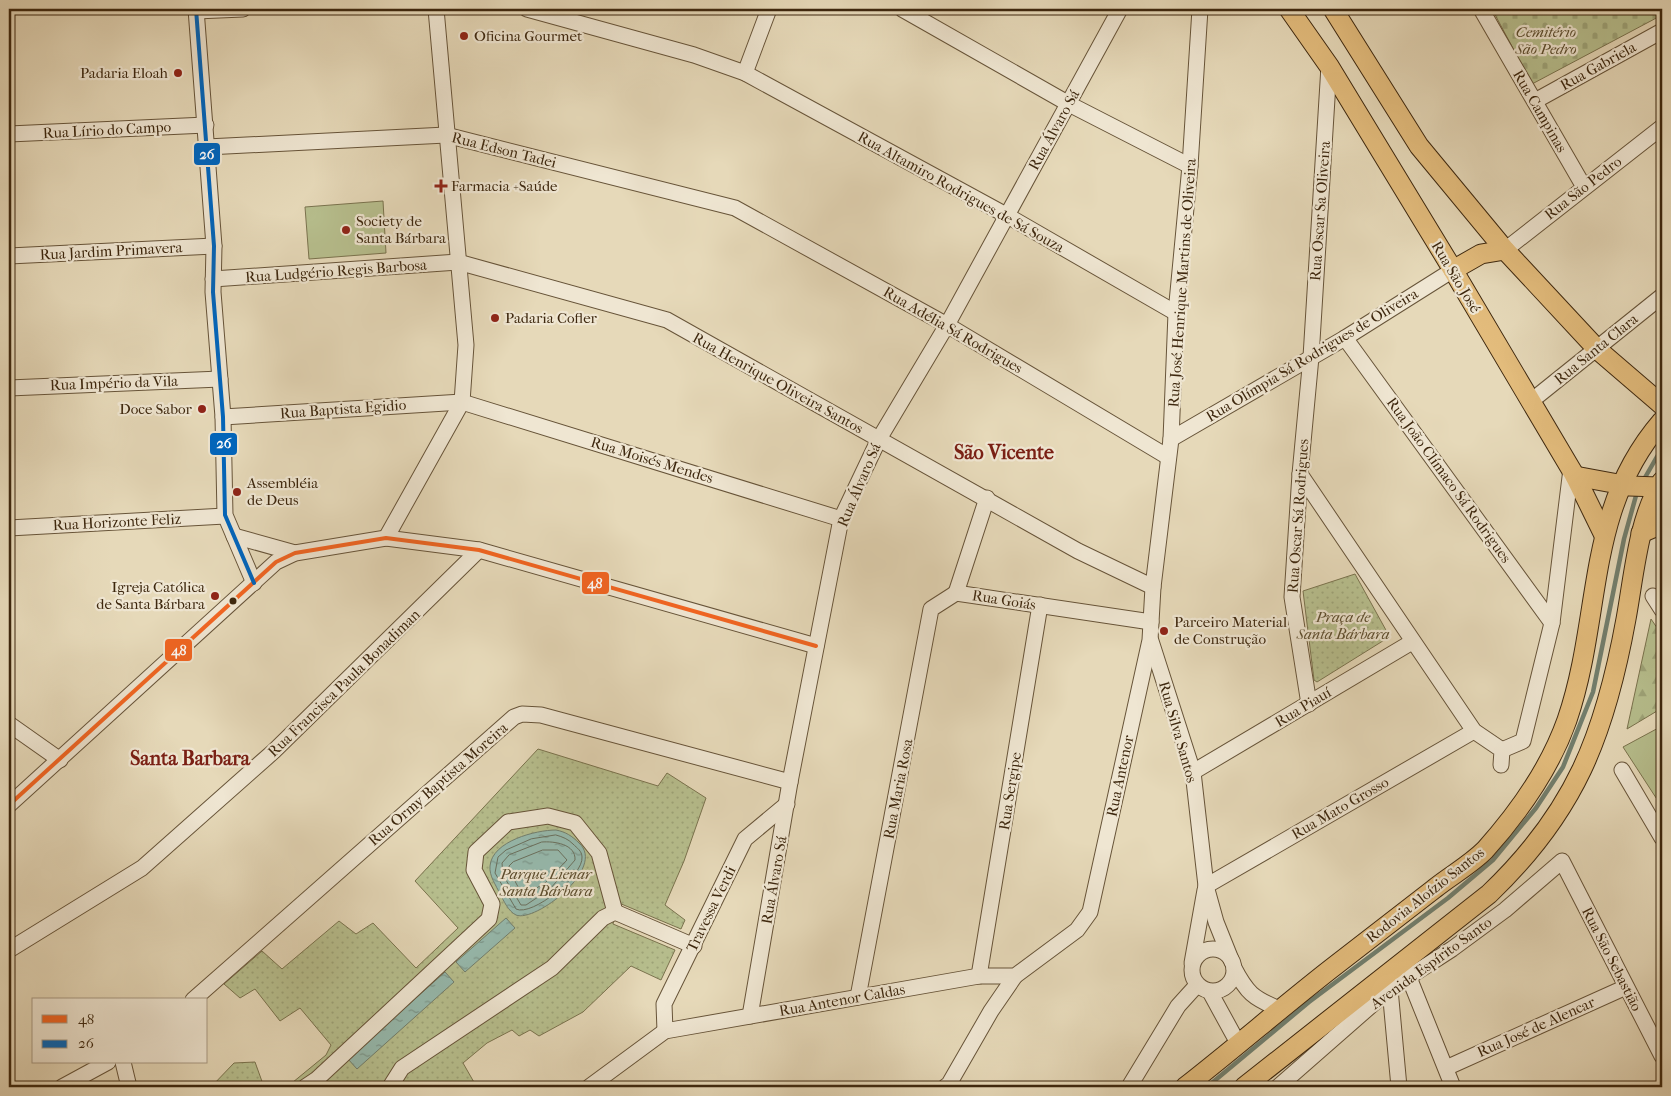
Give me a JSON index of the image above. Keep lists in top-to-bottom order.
{
  "streets": {
    "main road": ["Rua São José", "Rodovia Aloízio Santos"],
    "street": [
      "Rua Gabriela",
      "Rua Campinas",
      "Rua Lírio do Campo",
      "Rua Álvaro Sá",
      "Rua Edson Tadei",
      "Rua São Pedro",
      "Rua Altamiro Rodrigues de Sá Souza",
      "Rua Oscar Sa Oliveira",
      "Rua Jardim Primavera",
      "Rua Ludgério Regis Barbosa",
      "Rua José Henrique Martins de Oliveira",
      "Rua Adélia Sá Rodrigues",
      "Rua Santa Clara",
      "Rua Olímpia Sá Rodrigues de Oliveira",
      "Rua Império da Vila",
      "Rua Henrique Oliveira Santos",
      "Rua Baptista Egidio",
      "Rua Moisés Mendes",
      "Rua João Clímaco Sá Rodrigues",
      "Rua Oscar Sá Rodrigues",
      "Rua Horizonte Feliz",
      "Rua Goiás",
      "Rua Francisca Paula Bonadiman",
      "Rua Piauí",
      "Rua Silva Santos",
      "Rua Antenor",
      "Rua Ormy Baptista Moreira",
      "Rua Maria Rosa",
      "Rua Sergipe",
      "Rua Mato Grosso",
      "Travessa Verdi",
      "Rua São Sebastião",
      "Avenida Espírito Santo",
      "Rua Antenor Caldas",
      "Rua José de Alencar"
    ]
  },
  "crossings": [
    ["Rua Gabriela", "Rua Campinas"],
    ["Rua Campinas", "Rua São Pedro"],
    ["Rua Álvaro Sá", "Rua Altamiro Rodrigues de Sá Souza"],
    ["Rua Álvaro Sá", "Rua Adélia Sá Rodrigues"],
    ["Rua Álvaro Sá", "Rua Henrique Oliveira Santos"],
    ["Rua Álvaro Sá", "Rua Moisés Mendes"],
    ["Rua Álvaro Sá", "Rua Ormy Baptista Moreira"],
    ["Rua Álvaro Sá", "Travessa Verdi"],
    ["Rua Álvaro Sá", "Rua Antenor Caldas"],
    ["Rua Edson Tadei", "Rua Adélia Sá Rodrigues"],
    ["Rua Altamiro Rodrigues de Sá Souza", "Rua José Henrique Martins de Oliveira"],
    ["Rua Oscar Sa Oliveira", "Rua São José"],
    ["Rua Oscar Sa Oliveira", "Rua Olímpia Sá Rodrigues de Oliveira"],
    ["Rua Oscar Sa Oliveira", "Rua Oscar Sá Rodrigues"],
    ["Rua Ludgério Regis Barbosa", "Rua Henrique Oliveira Santos"],
    ["Rua São José", "Rua Santa Clara"],
    ["Rua São José", "Rua Olímpia Sá Rodrigues de Oliveira"],
    ["Rua São José", "Rodovia Aloízio Santos"],
    ["Rua José Henrique Martins de Oliveira", "Rua Adélia Sá Rodrigues"],
    ["Rua José Henrique Martins de Oliveira", "Rua Olímpia Sá Rodrigues de Oliveira"],
    ["Rua José Henrique Martins de Oliveira", "Rua Henrique Oliveira Santos"],
    ["Rua Olímpia Sá Rodrigues de Oliveira", "Rua João Clímaco Sá Rodrigues"],
    ["Rua Olímpia Sá Rodrigues de Oliveira", "Rua Oscar Sá Rodrigues"],
    ["Rua Henrique Oliveira Santos", "Rua Goiás"],
    ["Rua Baptista Egidio", "Rua Moisés Mendes"],
    ["Rua Oscar Sá Rodrigues", "Rua Piauí"],
    ["Rua Goiás", "Rua Maria Rosa"],
    ["Rua Goiás", "Rua Sergipe"],
    ["Rua Piauí", "Rua Silva Santos"],
    ["Rua Silva Santos", "Rua Antenor"],
    ["Rua Silva Santos", "Rua Mato Grosso"],
    ["Rua Silva Santos", "Rodovia Aloízio Santos"],
    ["Rua Antenor", "Rua Antenor Caldas"],
    ["Rua Maria Rosa", "Rua Antenor Caldas"],
    ["Rua Sergipe", "Rua Antenor Caldas"],
    ["Travessa Verdi", "Rua Antenor Caldas"],
    ["Rua São Sebastião", "Avenida Espírito Santo"],
    ["Rua São Sebastião", "Rua José de Alencar"]
  ],
  "districts": ["São Vicente", "Santa Barbara"],
  "parks": ["Cemitério São Pedro", "Praça de Santa Bárbara", "Parque Lienar Santa Bárbara"],
  "places": {
    "other": [
      "Oficina Gourmet",
      "Padaria Eloah",
      "Society de Santa Bárbara",
      "Padaria Cofler",
      "Doce Sabor",
      "Assembléia de Deus",
      "Igreja Católica de Santa Bárbara",
      "Parceiro Material de Construção"
    ],
    "health": ["Farmacia +Saúde"]
  },
  "lines": ["transit line 26", "transit line 48"],
  "legend": ["48", "26"]
}
